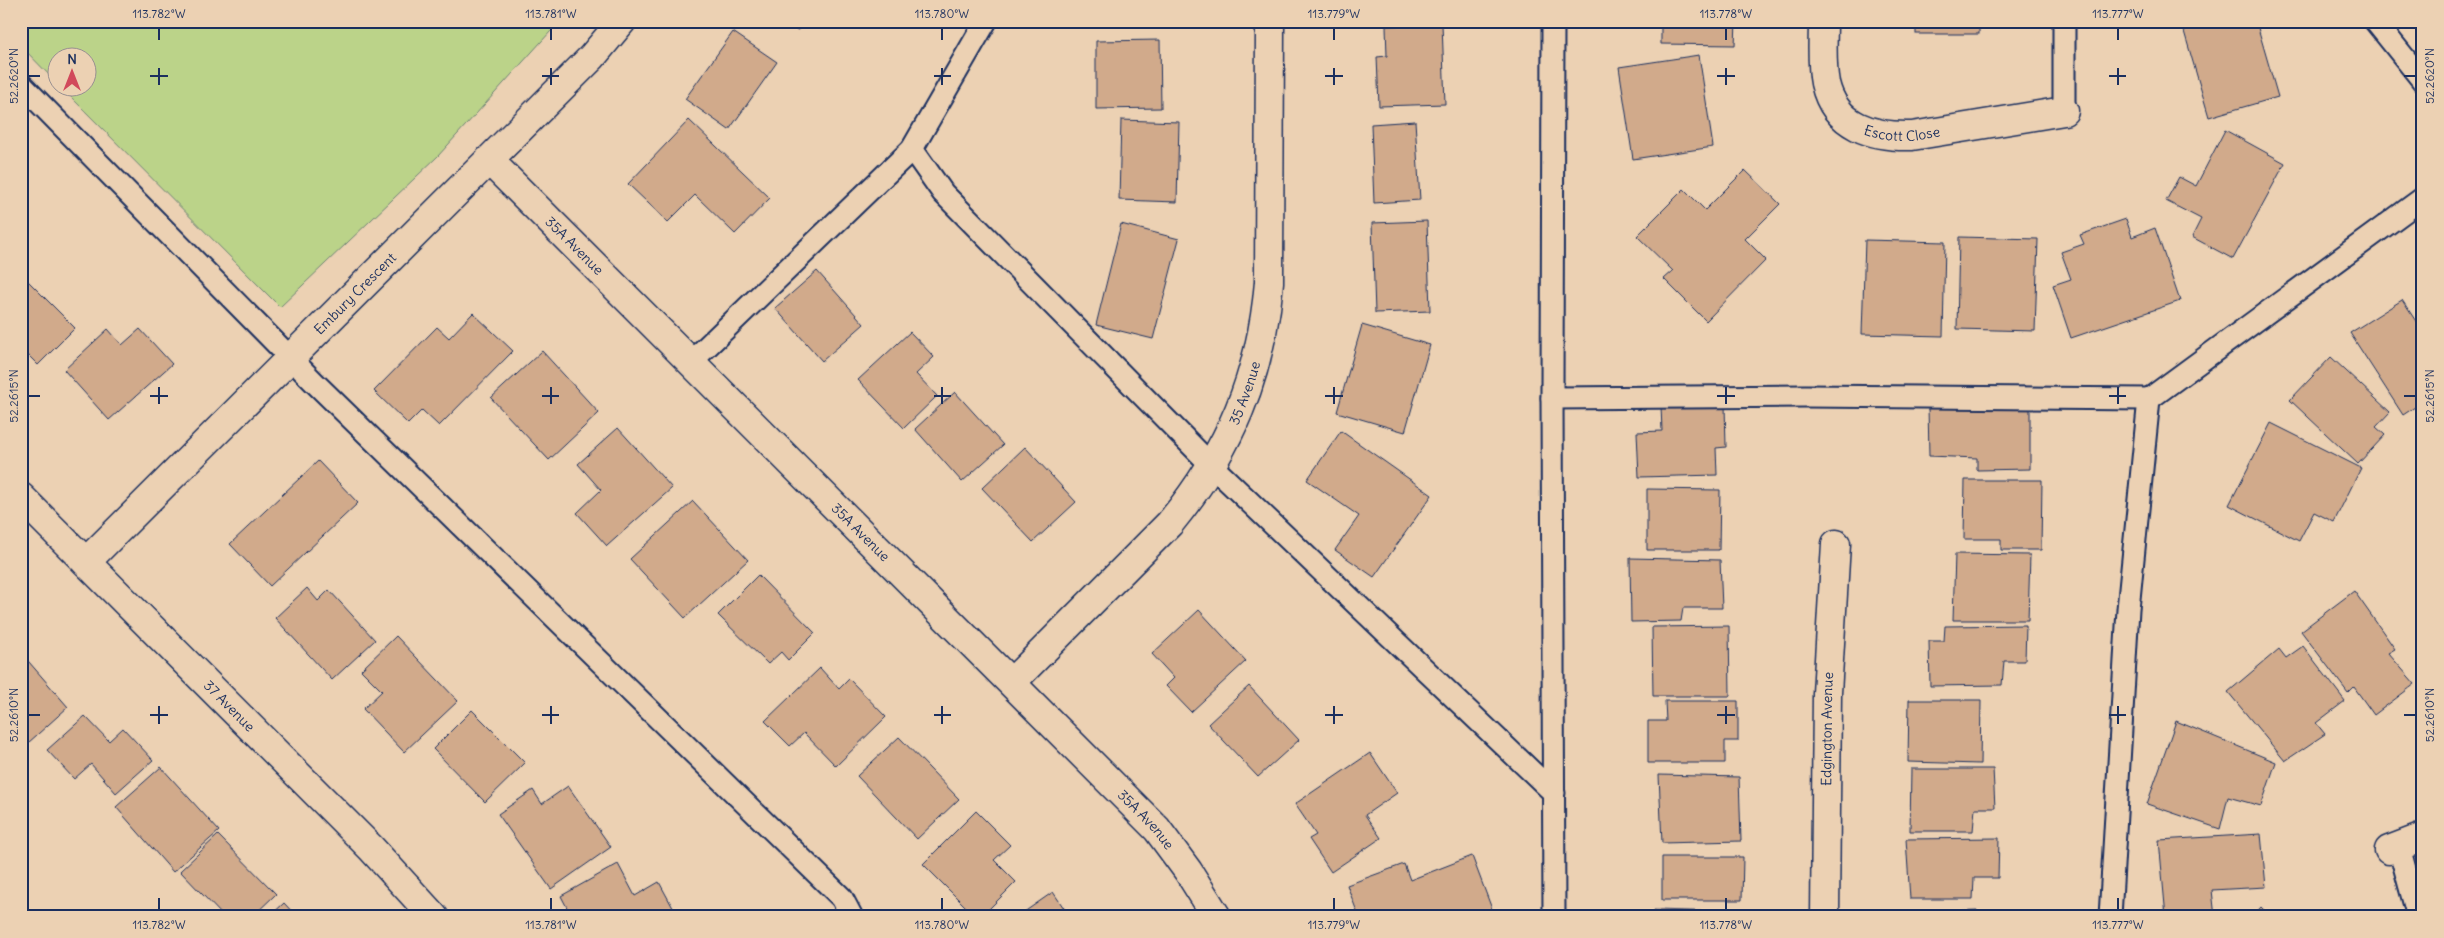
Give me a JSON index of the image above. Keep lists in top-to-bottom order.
{
  "streets": {
    "street": [
      "Escott Close",
      "35A Avenue",
      "Embury Crescent",
      "35 Avenue",
      "37 Avenue",
      "Edgington Avenue"
    ]
  },
  "crossings": [
    ["35A Avenue", "Embury Crescent"],
    ["35A Avenue", "35 Avenue"],
    ["Embury Crescent", "37 Avenue"]
  ],
  "north": "top",
  "coordinates": [
    "113.782°W",
    "113.781°W",
    "113.780°W",
    "113.779°W",
    "113.778°W",
    "113.777°W",
    "52.2620°N",
    "52.2615°N",
    "52.2610°N"
  ]
}
